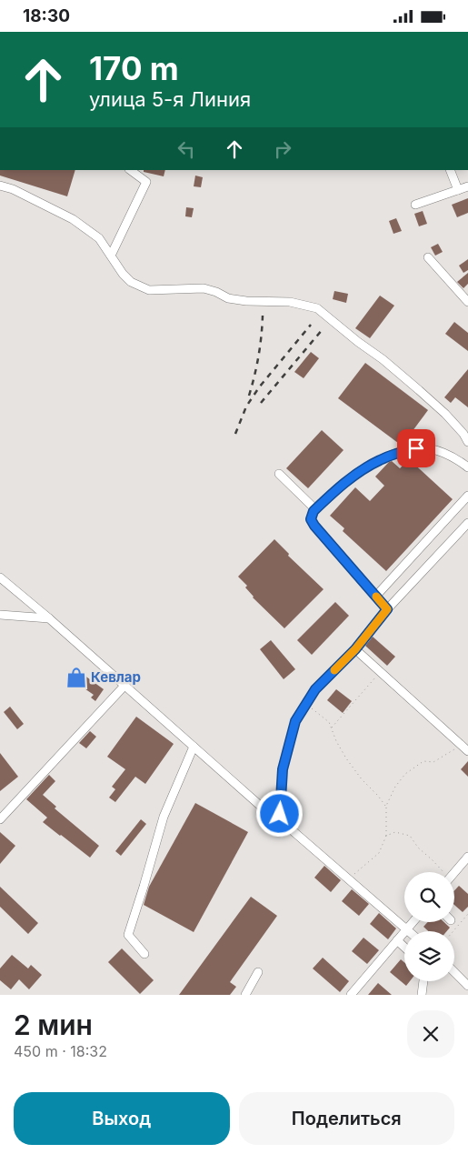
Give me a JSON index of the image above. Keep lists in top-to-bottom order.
{
  "places": {
    "shop": ["Кевлар"]
  },
  "page": {
    "status": "18:30",
    "turn": ["170 m", "улица 5-я Линия"],
    "heading": ["2 мин", "450 m · 18:32"],
    "buttons": ["Выход", "Поделиться"]
  }
}
